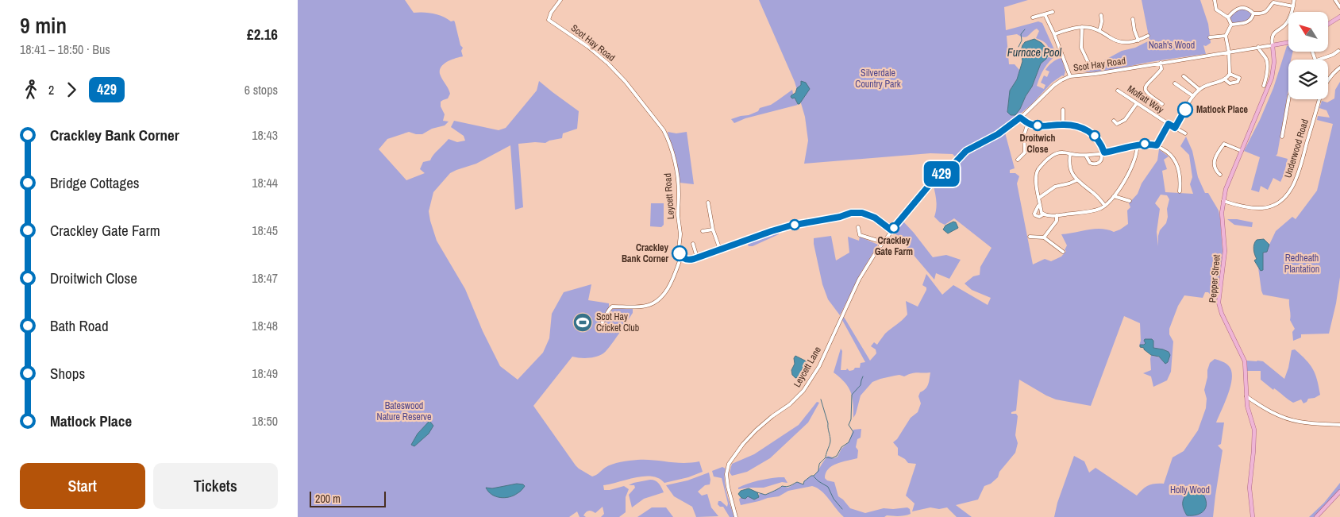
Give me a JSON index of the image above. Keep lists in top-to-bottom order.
{
  "streets": {
    "main road": ["Pepper Street"],
    "street": [
      "Scot Hay Road",
      "Moffatt Way",
      "Underwood Road",
      "Leycett Road",
      "Leycett Lane"
    ]
  },
  "crossings": [
    ["Scot Hay Road", "Leycett Road"],
    ["Scot Hay Road", "Pepper Street"],
    ["Scot Hay Road", "Leycett Lane"],
    ["Underwood Road", "Pepper Street"]
  ],
  "water": ["Furnace Pool"],
  "parks": [
    "Noah's Wood",
    "Silverdale Country Park",
    "Redheath Plantation",
    "Bateswood Nature Reserve",
    "Holly Wood"
  ],
  "places": {
    "other": [
      "Matlock Place",
      "Droitwich Close",
      "Crackley Gate Farm",
      "Crackley Bank Corner"
    ],
    "sports": ["Scot Hay Cricket Club"]
  },
  "lines": ["bus line 429"],
  "scale_bar": "200 m",
  "north": "top left",
  "page": {
    "heading": ["9 min", "18:41 – 18:50 · Bus", "£2.16"],
    "on_map": "429",
    "legs": ["2", "429", "6 stops"],
    "list": [
      {
        "name": "Crackley Bank Corner",
        "value": "18:43"
      },
      {
        "name": "Bridge Cottages",
        "value": "18:44"
      },
      {
        "name": "Crackley Gate Farm",
        "value": "18:45"
      },
      {
        "name": "Droitwich Close",
        "value": "18:47"
      },
      {
        "name": "Bath Road",
        "value": "18:48"
      },
      {
        "name": "Shops",
        "value": "18:49"
      },
      {
        "name": "Matlock Place",
        "value": "18:50"
      }
    ],
    "buttons": ["Start", "Tickets"],
    "scale": "200 m"
  }
}
